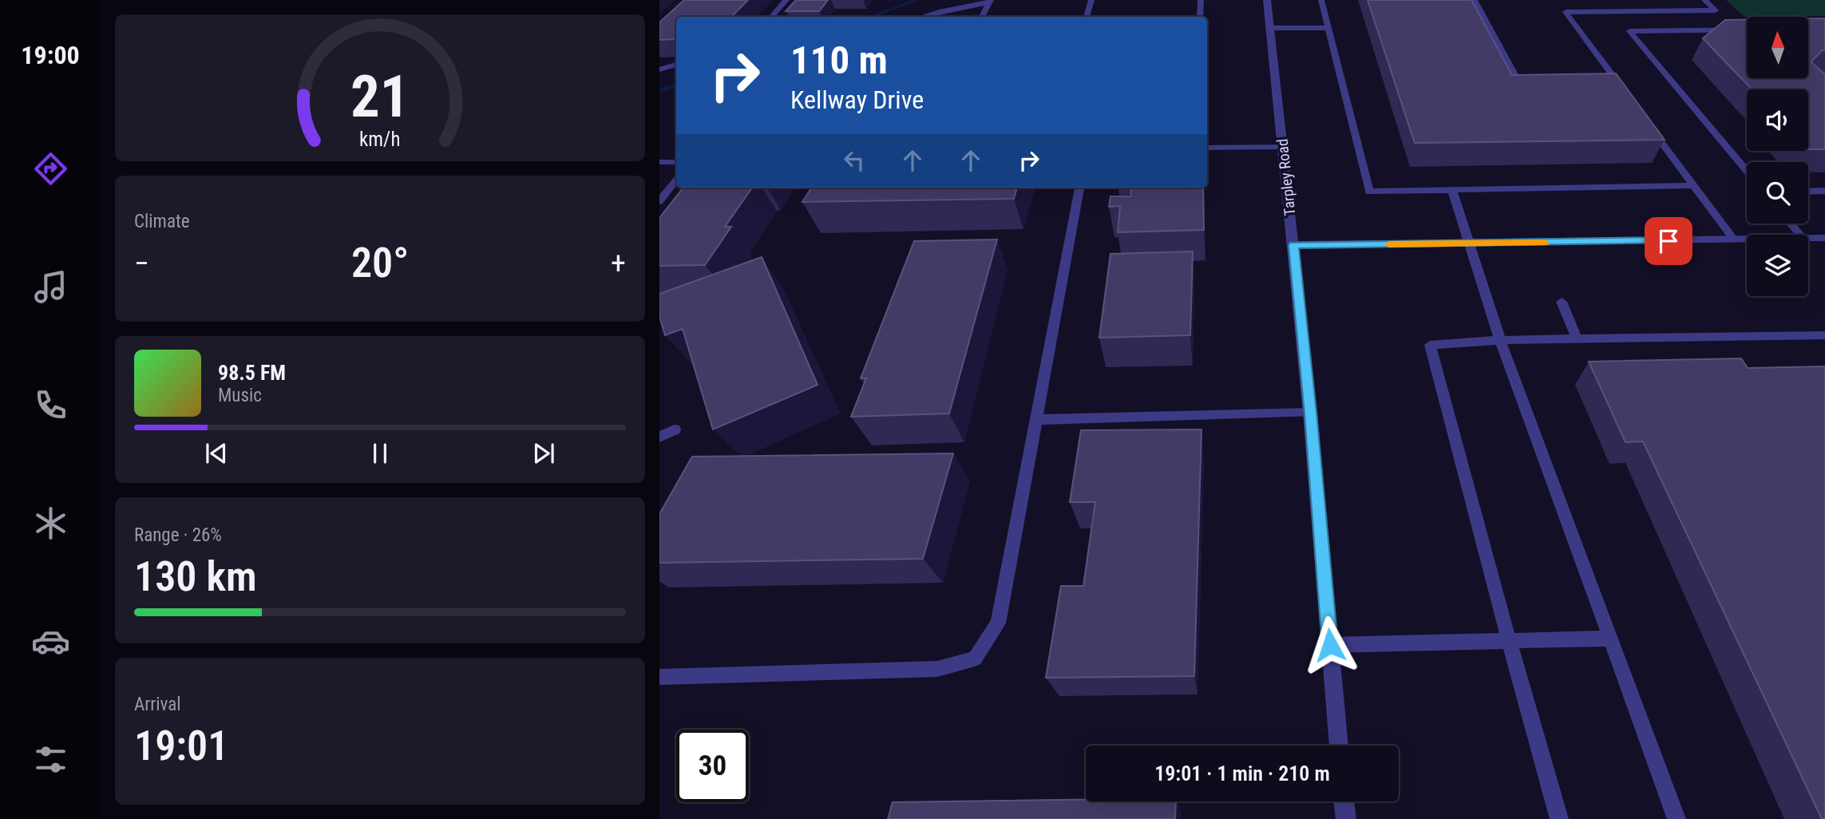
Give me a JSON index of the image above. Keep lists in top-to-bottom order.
{
  "streets": {
    "street": ["Tarpley Road"]
  },
  "north": "top",
  "page": {
    "tabs": "19:00",
    "turn": ["110 m", "Kellway Drive"],
    "tile": [
      "Climate",
      ["Range · 26%", "130 km"],
      ["Arrival", "19:01"]
    ],
    "heat": ["−", "20°", "+"],
    "song": ["98.5 FM", "Music"],
    "limit": "30",
    "trip": "19:01 · 1 min · 210 m",
    "gauge": ["21", "km/h"]
  }
}
